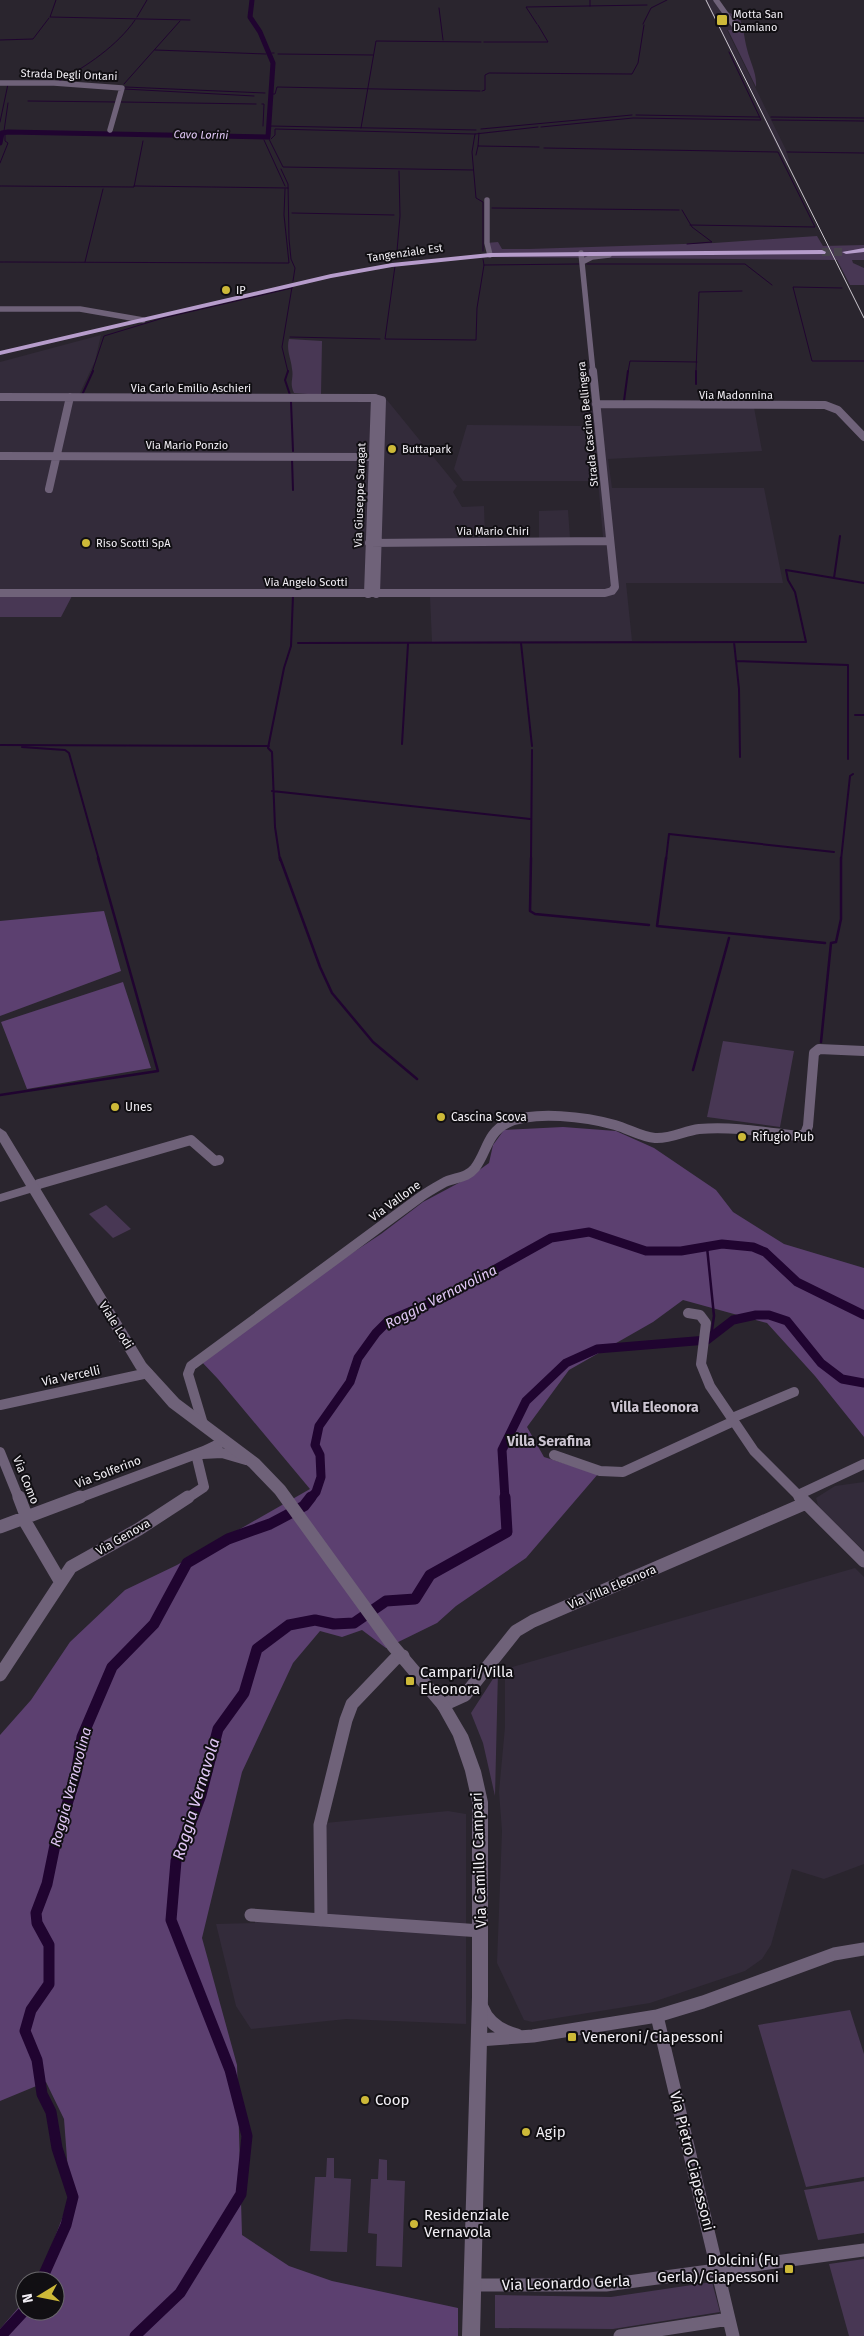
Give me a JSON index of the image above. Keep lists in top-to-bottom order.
{
  "streets": {
    "main road": ["Tangenziale Est"],
    "street": [
      "Strada Degli Ontani",
      "Via Carlo Emilio Aschieri",
      "Via Madonnina",
      "Strada Cascina Bellingera",
      "Via Mario Ponzio",
      "Via Giuseppe Saragat",
      "Via Mario Chiri",
      "Via Angelo Scotti",
      "Via Vallone",
      "Viale Lodi",
      "Via Vercelli",
      "Via Solferino",
      "Via Como",
      "Via Genova",
      "Via Villa Eleonora",
      "Via Camillo Campari",
      "Via Pietro Ciapessoni",
      "Via Leonardo Gerla"
    ]
  },
  "crossings": [
    ["Tangenziale Est", "Strada Cascina Bellingera"],
    ["Via Carlo Emilio Aschieri", "Via Giuseppe Saragat"],
    ["Via Madonnina", "Strada Cascina Bellingera"],
    ["Strada Cascina Bellingera", "Via Mario Chiri"],
    ["Strada Cascina Bellingera", "Via Angelo Scotti"],
    ["Via Mario Ponzio", "Via Giuseppe Saragat"],
    ["Via Giuseppe Saragat", "Via Mario Chiri"],
    ["Via Giuseppe Saragat", "Via Angelo Scotti"],
    ["Via Vallone", "Viale Lodi"],
    ["Viale Lodi", "Via Vercelli"],
    ["Viale Lodi", "Via Solferino"],
    ["Viale Lodi", "Via Camillo Campari"],
    ["Via Solferino", "Via Como"],
    ["Via Solferino", "Via Genova"],
    ["Via Solferino", "Via Camillo Campari"],
    ["Via Como", "Via Genova"],
    ["Via Villa Eleonora", "Via Camillo Campari"],
    ["Via Camillo Campari", "Via Leonardo Gerla"],
    ["Via Pietro Ciapessoni", "Via Leonardo Gerla"]
  ],
  "districts": ["Villa Eleonora", "Villa Serafina"],
  "water": ["Cavo Lorini", "Roggia Vernavolina", "Roggia Vernavola"],
  "places": {
    "transit": [
      "Motta San Damiano",
      "Campari/Villa Eleonora",
      "Veneroni/Ciapessoni",
      "Dolcini (Fu Gerla)/Ciapessoni"
    ],
    "other": [
      "IP",
      "Buttapark",
      "Riso Scotti SpA",
      "Unes",
      "Cascina Scova",
      "Rifugio Pub",
      "Coop",
      "Agip",
      "Residenziale Vernavola"
    ]
  },
  "north": "left"
}
